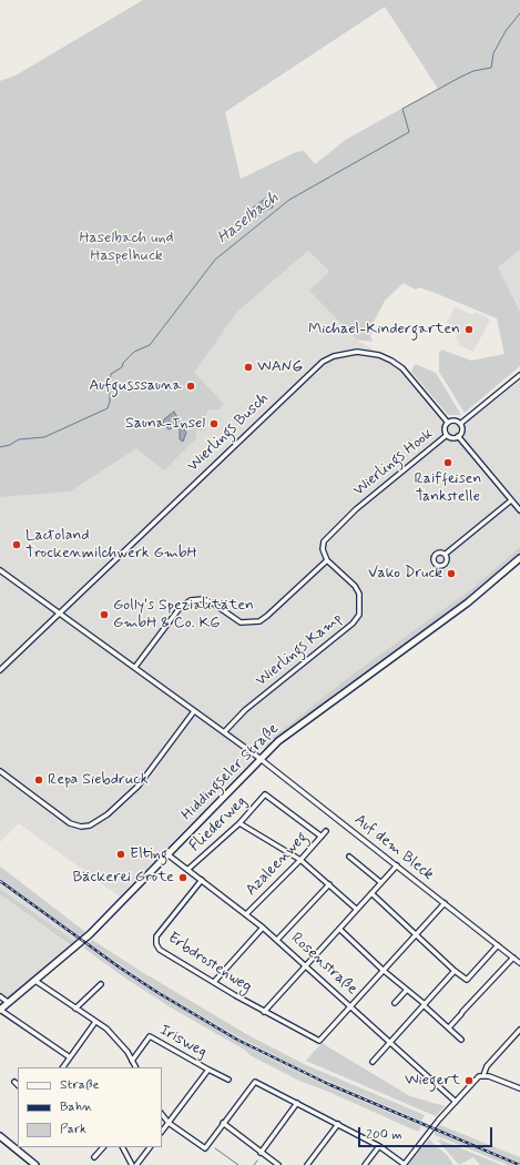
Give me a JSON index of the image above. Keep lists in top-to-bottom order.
{
  "streets": {
    "street": [
      "Wierlings Busch",
      "Wierlings Hook",
      "Wierlings Kamp",
      "Hiddingseler Straße",
      "Fliederweg",
      "Auf dem Bleck",
      "Azaleenweg",
      "Erbdrostenweg",
      "Rosenstraße",
      "Irisweg"
    ]
  },
  "crossings": [
    ["Wierlings Busch", "Wierlings Hook"],
    ["Wierlings Busch", "Auf dem Bleck"],
    ["Wierlings Hook", "Wierlings Kamp"],
    ["Wierlings Kamp", "Auf dem Bleck"],
    ["Hiddingseler Straße", "Auf dem Bleck"],
    ["Hiddingseler Straße", "Rosenstraße"],
    ["Fliederweg", "Azaleenweg"],
    ["Fliederweg", "Rosenstraße"],
    ["Azaleenweg", "Rosenstraße"],
    ["Erbdrostenweg", "Rosenstraße"]
  ],
  "water": ["Haselbach"],
  "parks": ["Haselbach und Haspelhuck"],
  "places": [
    "Michael-Kindergarten",
    "WANG",
    "Aufgusssauna",
    "Sauna-Insel",
    "Raiffeisen Tankstelle",
    "Lactoland Trockenmilchwerk GmbH",
    "Vako Druck",
    "Golly's Spezialitäten GmbH & Co. KG",
    "Repa Siebdruck",
    "Elting",
    "Bäckerei Grote",
    "Wiegert"
  ],
  "legend": ["Straße", "Bahn", "Park"],
  "scale_bar": "200 m"
}
